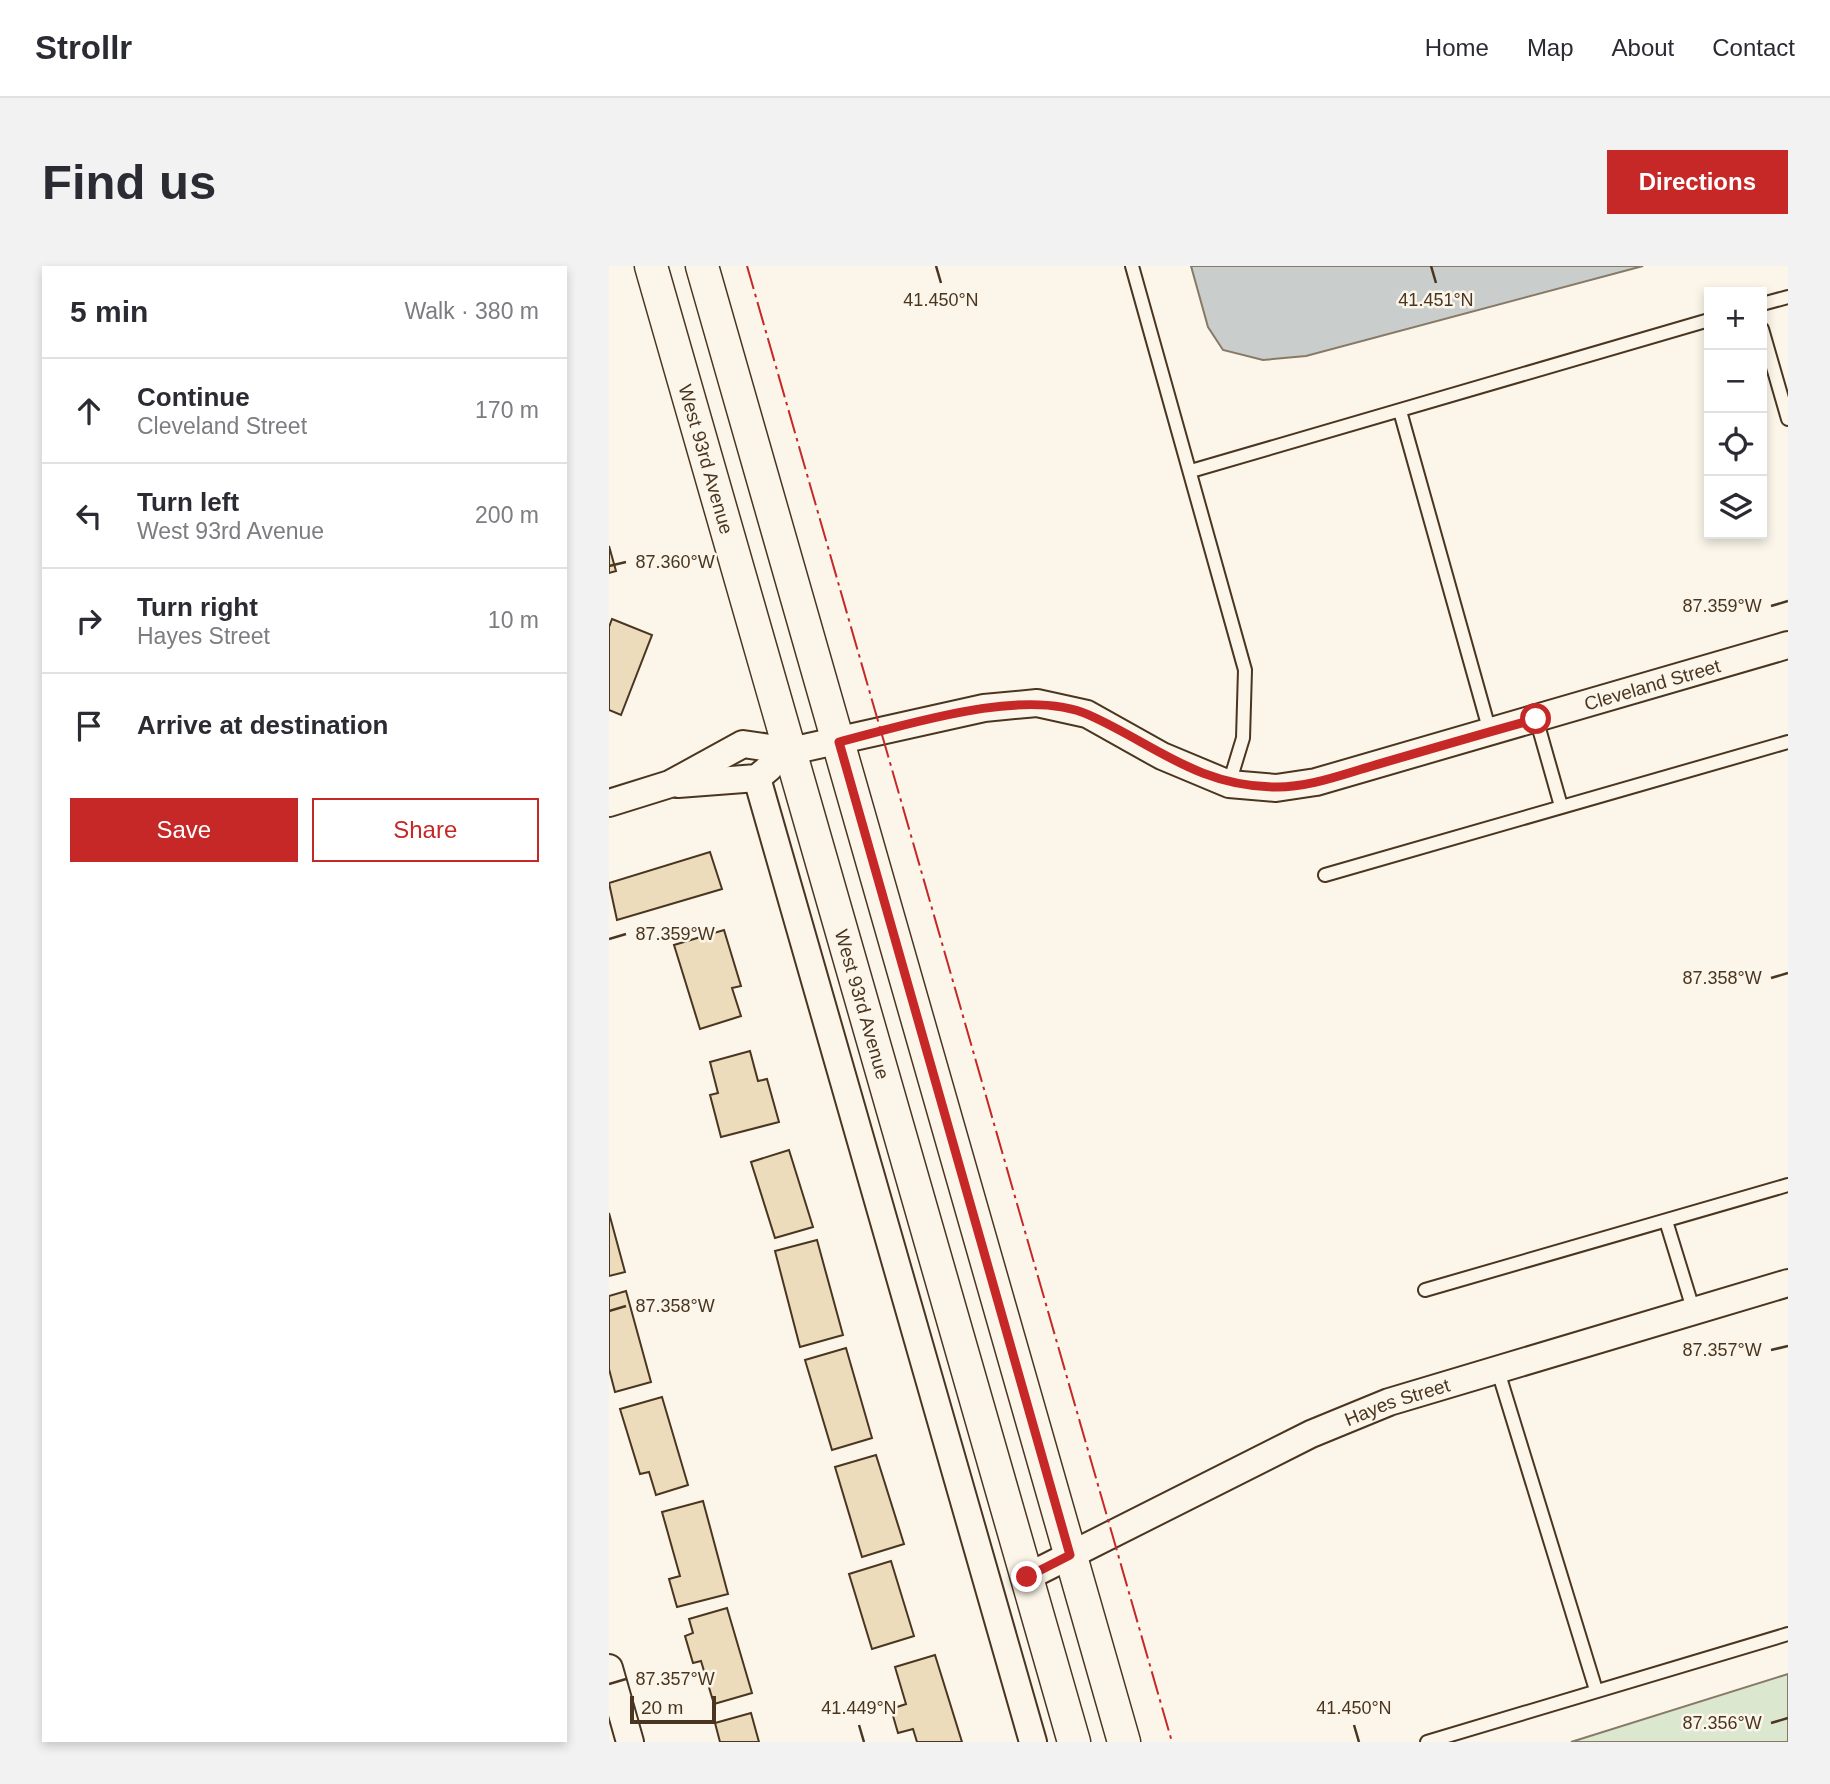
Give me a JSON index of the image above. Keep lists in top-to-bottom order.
{
  "streets": {
    "street": ["West 93rd Avenue", "Cleveland Street", "Hayes Street"]
  },
  "crossings": [
    ["West 93rd Avenue", "Cleveland Street"],
    ["West 93rd Avenue", "Hayes Street"]
  ],
  "scale_bar": "20 m",
  "page": {
    "header": "Strollr",
    "nav": [
      "Home",
      "Map",
      "About",
      "Contact"
    ],
    "buttons": [
      "Directions",
      ["Save", "Share"]
    ],
    "title": "Find us",
    "heading": ["5 min", "Walk · 380 m"],
    "map_buttons": ["+", "−"],
    "list": [
      ["Continue", "Cleveland Street", "170 m"],
      ["Turn left", "West 93rd Avenue", "200 m"],
      ["Turn right", "Hayes Street", "10 m"],
      "Arrive at destination"
    ],
    "scale": "20 m"
  },
  "coordinates": [
    "41.450°N",
    "41.451°N",
    "87.360°W",
    "87.359°W",
    "87.358°W",
    "87.357°W",
    "41.449°N",
    "87.356°W"
  ]
}
